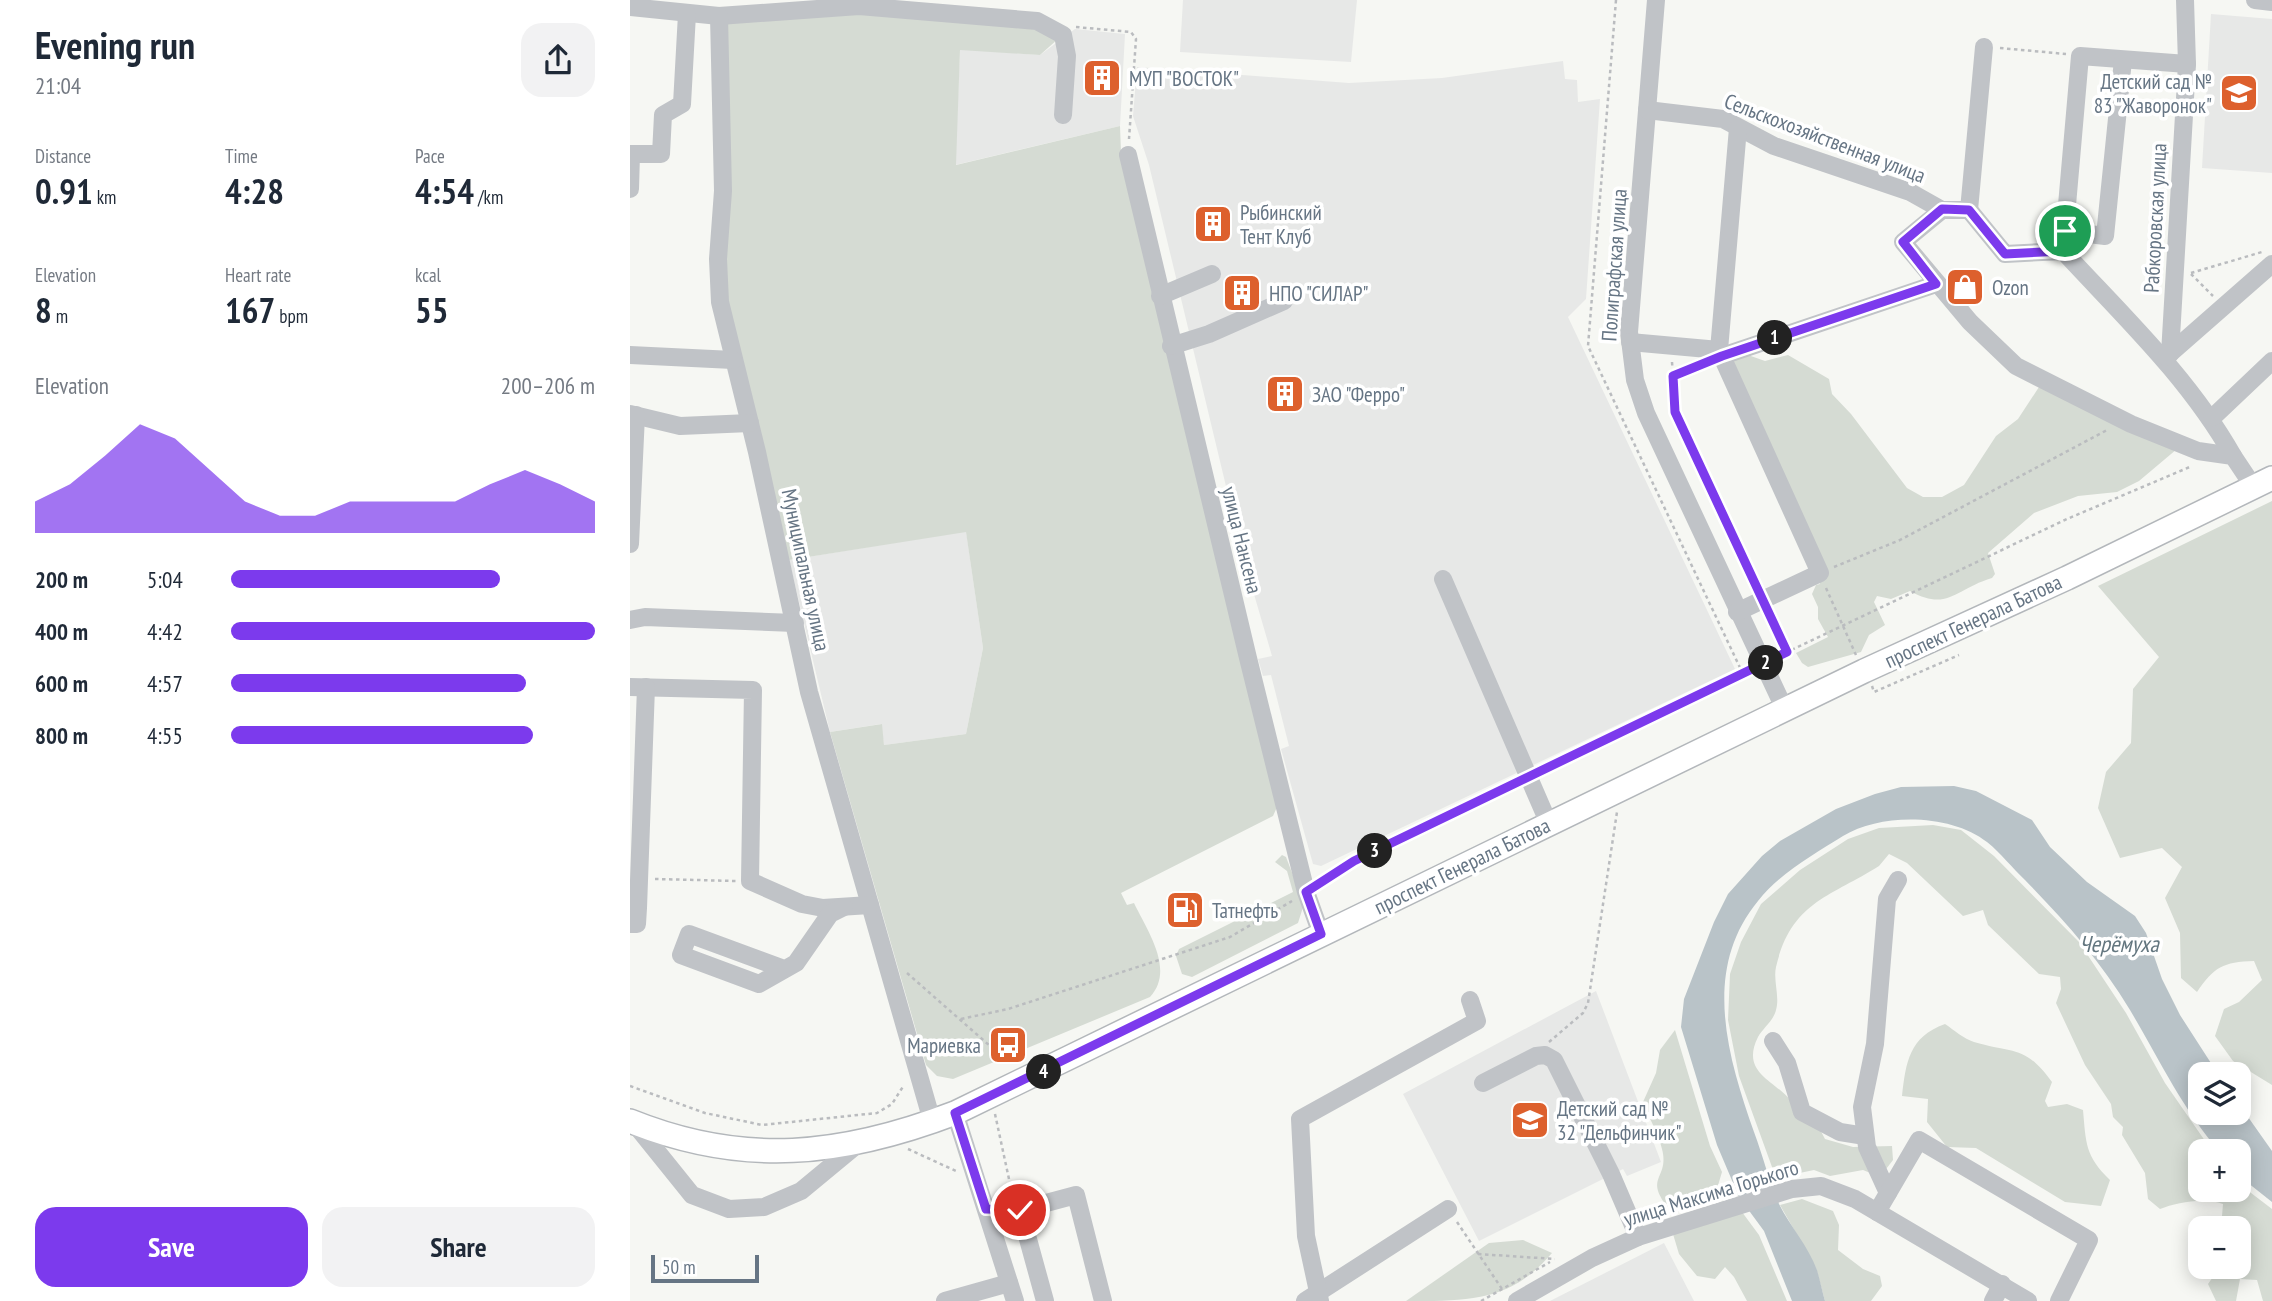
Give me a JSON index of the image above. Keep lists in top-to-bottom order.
{
  "streets": {
    "main road": ["проспект Генерала Батова"],
    "street": [
      "Сельскохозяйственная улица",
      "Рабкоровская улица",
      "Полиграфская улица",
      "улица Нансена",
      "Муниципальная улица",
      "улица Максима Горького"
    ]
  },
  "crossings": [
    ["Сельскохозяйственная улица", "Полиграфская улица"],
    ["Полиграфская улица", "проспект Генерала Батова"],
    ["улица Нансена", "проспект Генерала Батова"],
    ["Муниципальная улица", "проспект Генерала Батова"]
  ],
  "water": ["Черёмуха"],
  "places": {
    "building": [
      "МУП \"ВОСТОК\"",
      "Рыбинский Тент Клуб",
      "НПО \"СИЛАР\"",
      "ЗАО \"Ферро\""
    ],
    "school or university": ["Детский сад № 83 \"Жаворонок\"", "Детский сад № 32 \"Дельфинчик\""],
    "shop": ["Ozon"],
    "fuel station": ["Татнефть"],
    "bus stop": ["Мариевка"]
  },
  "scale_bar": "50 m",
  "page": {
    "heading": ["Evening run", "21:04"],
    "stats": [
      ["Distance", "0.91 km"],
      ["Time", "4:28"],
      ["Pace", "4:54 /km"],
      ["Elevation", "8 m"],
      ["Heart rate", "167 bpm"],
      ["kcal", "55"]
    ],
    "pins": [
      "1",
      "2",
      "3",
      "4"
    ],
    "chart": ["Elevation", "200–206 m"],
    "list": [
      {
        "name": "200 m",
        "note": "5:04"
      },
      {
        "name": "400 m",
        "note": "4:42"
      },
      {
        "name": "600 m",
        "note": "4:57"
      },
      {
        "name": "800 m",
        "note": "4:55"
      }
    ],
    "map_buttons": ["+", "−"],
    "buttons": ["Save", "Share"],
    "scale": "50 m"
  }
}
